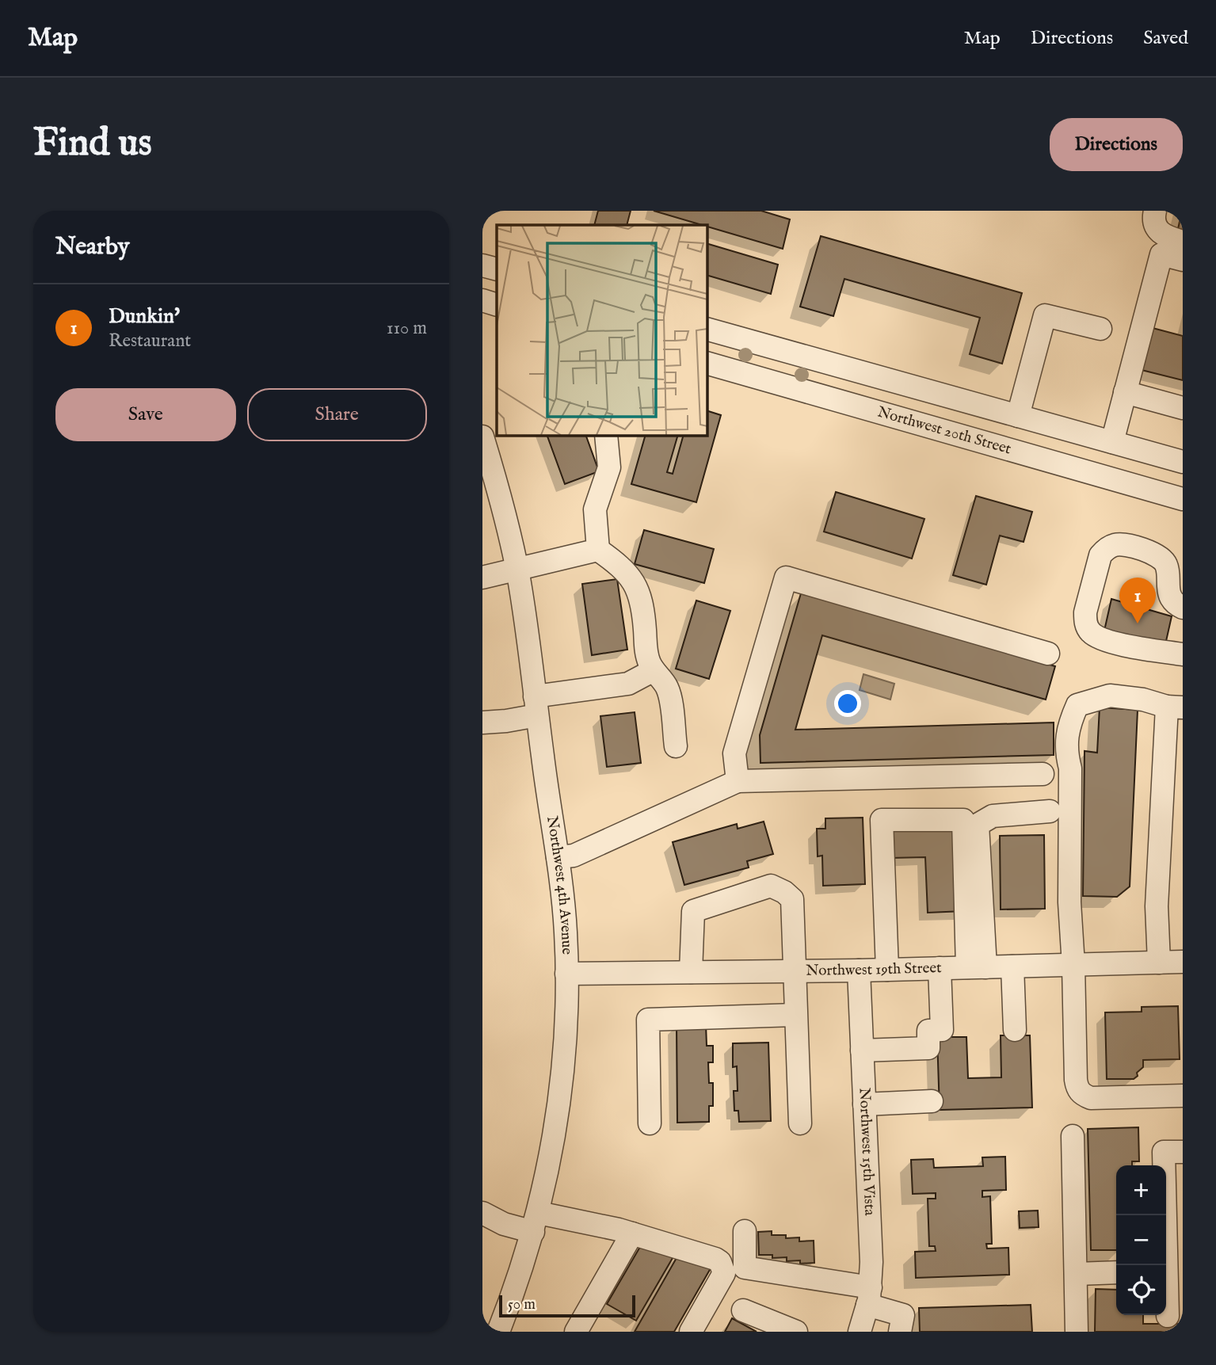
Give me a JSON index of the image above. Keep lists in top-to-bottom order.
{
  "streets": {
    "street": [
      "Northwest 20th Street",
      "Northwest 4th Avenue",
      "Northwest 19th Street",
      "Northwest 15th Vista"
    ]
  },
  "crossings": [
    ["Northwest 4th Avenue", "Northwest 19th Street"],
    ["Northwest 19th Street", "Northwest 15th Vista"]
  ],
  "scale_bar": "50 m",
  "page": {
    "header": "Map",
    "nav": ["Map", "Directions", "Saved"],
    "buttons": [
      "Directions",
      ["Save", "Share"]
    ],
    "title": "Find us",
    "heading": "Nearby",
    "list": [
      {
        "mark": "1",
        "name": "Dunkin'",
        "note": "Restaurant",
        "value": "110 m"
      }
    ],
    "pins": "1",
    "map_buttons": ["+", "−"],
    "scale": "50 m"
  }
}
